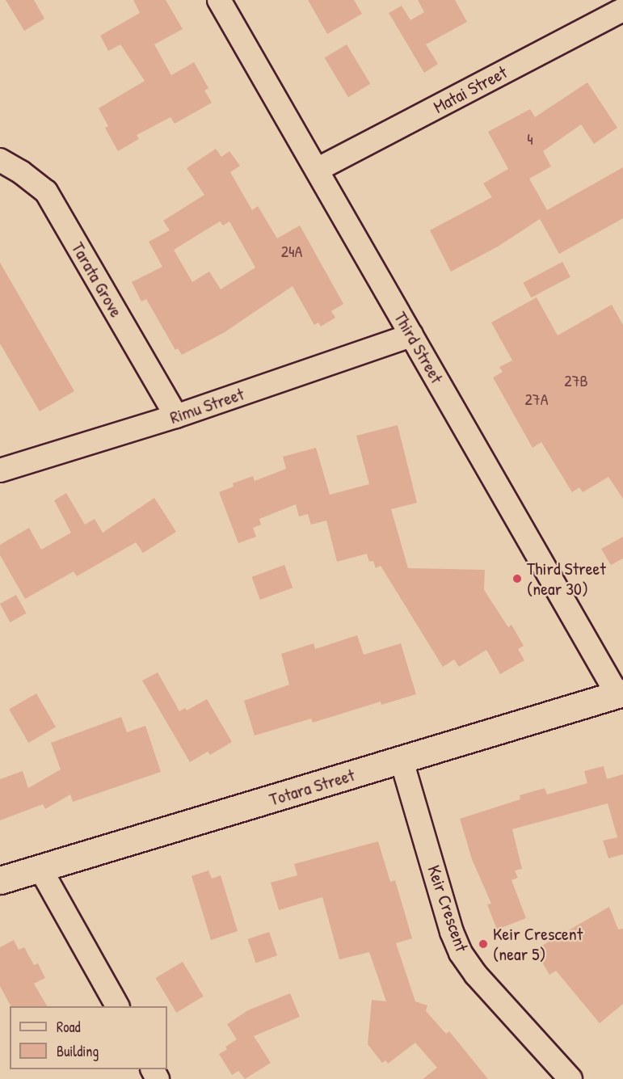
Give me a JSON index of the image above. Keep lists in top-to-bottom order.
{
  "streets": {
    "street": [
      "Matai Street",
      "Tarata Grove",
      "Third Street",
      "Rimu Street",
      "Totara Street",
      "Keir Crescent"
    ]
  },
  "crossings": [
    ["Matai Street", "Third Street"],
    ["Tarata Grove", "Rimu Street"],
    ["Third Street", "Rimu Street"],
    ["Third Street", "Totara Street"],
    ["Totara Street", "Keir Crescent"]
  ],
  "places": ["Third Street (near 30)", "Keir Crescent (near 5)"],
  "house_numbers": [
    "4",
    "24A",
    "27B",
    "27A"
  ],
  "legend": ["Road", "Building"]
}
